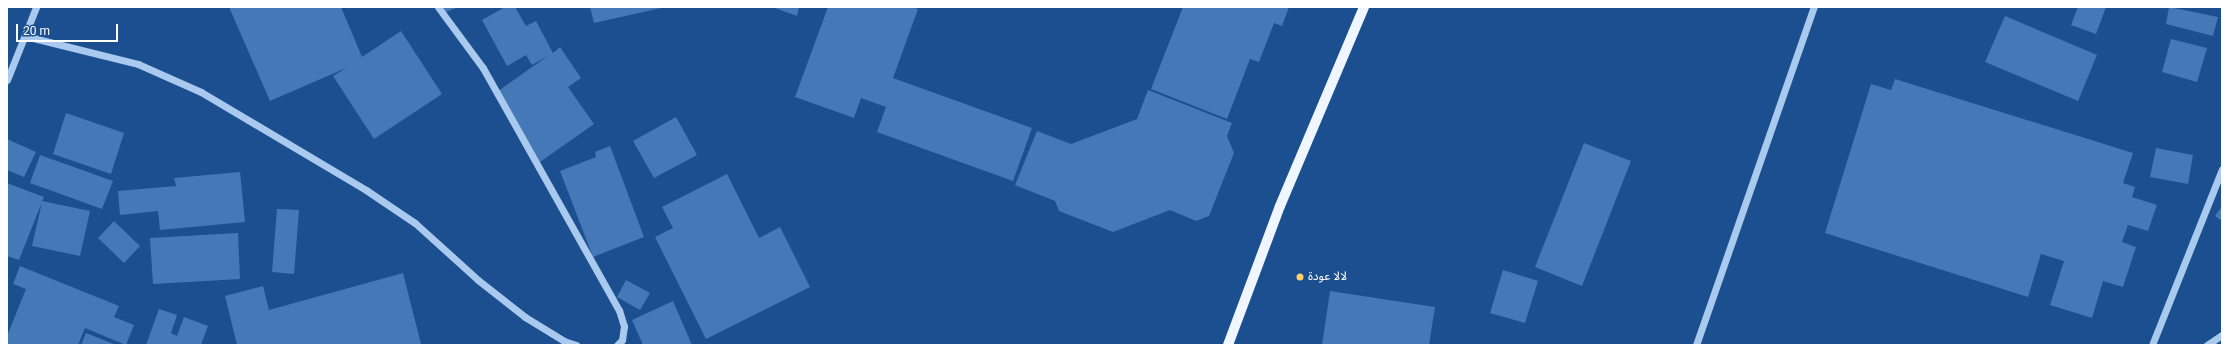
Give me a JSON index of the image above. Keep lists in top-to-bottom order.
{
  "places": ["لالا عودة"],
  "scale_bar": "20 m"
}
